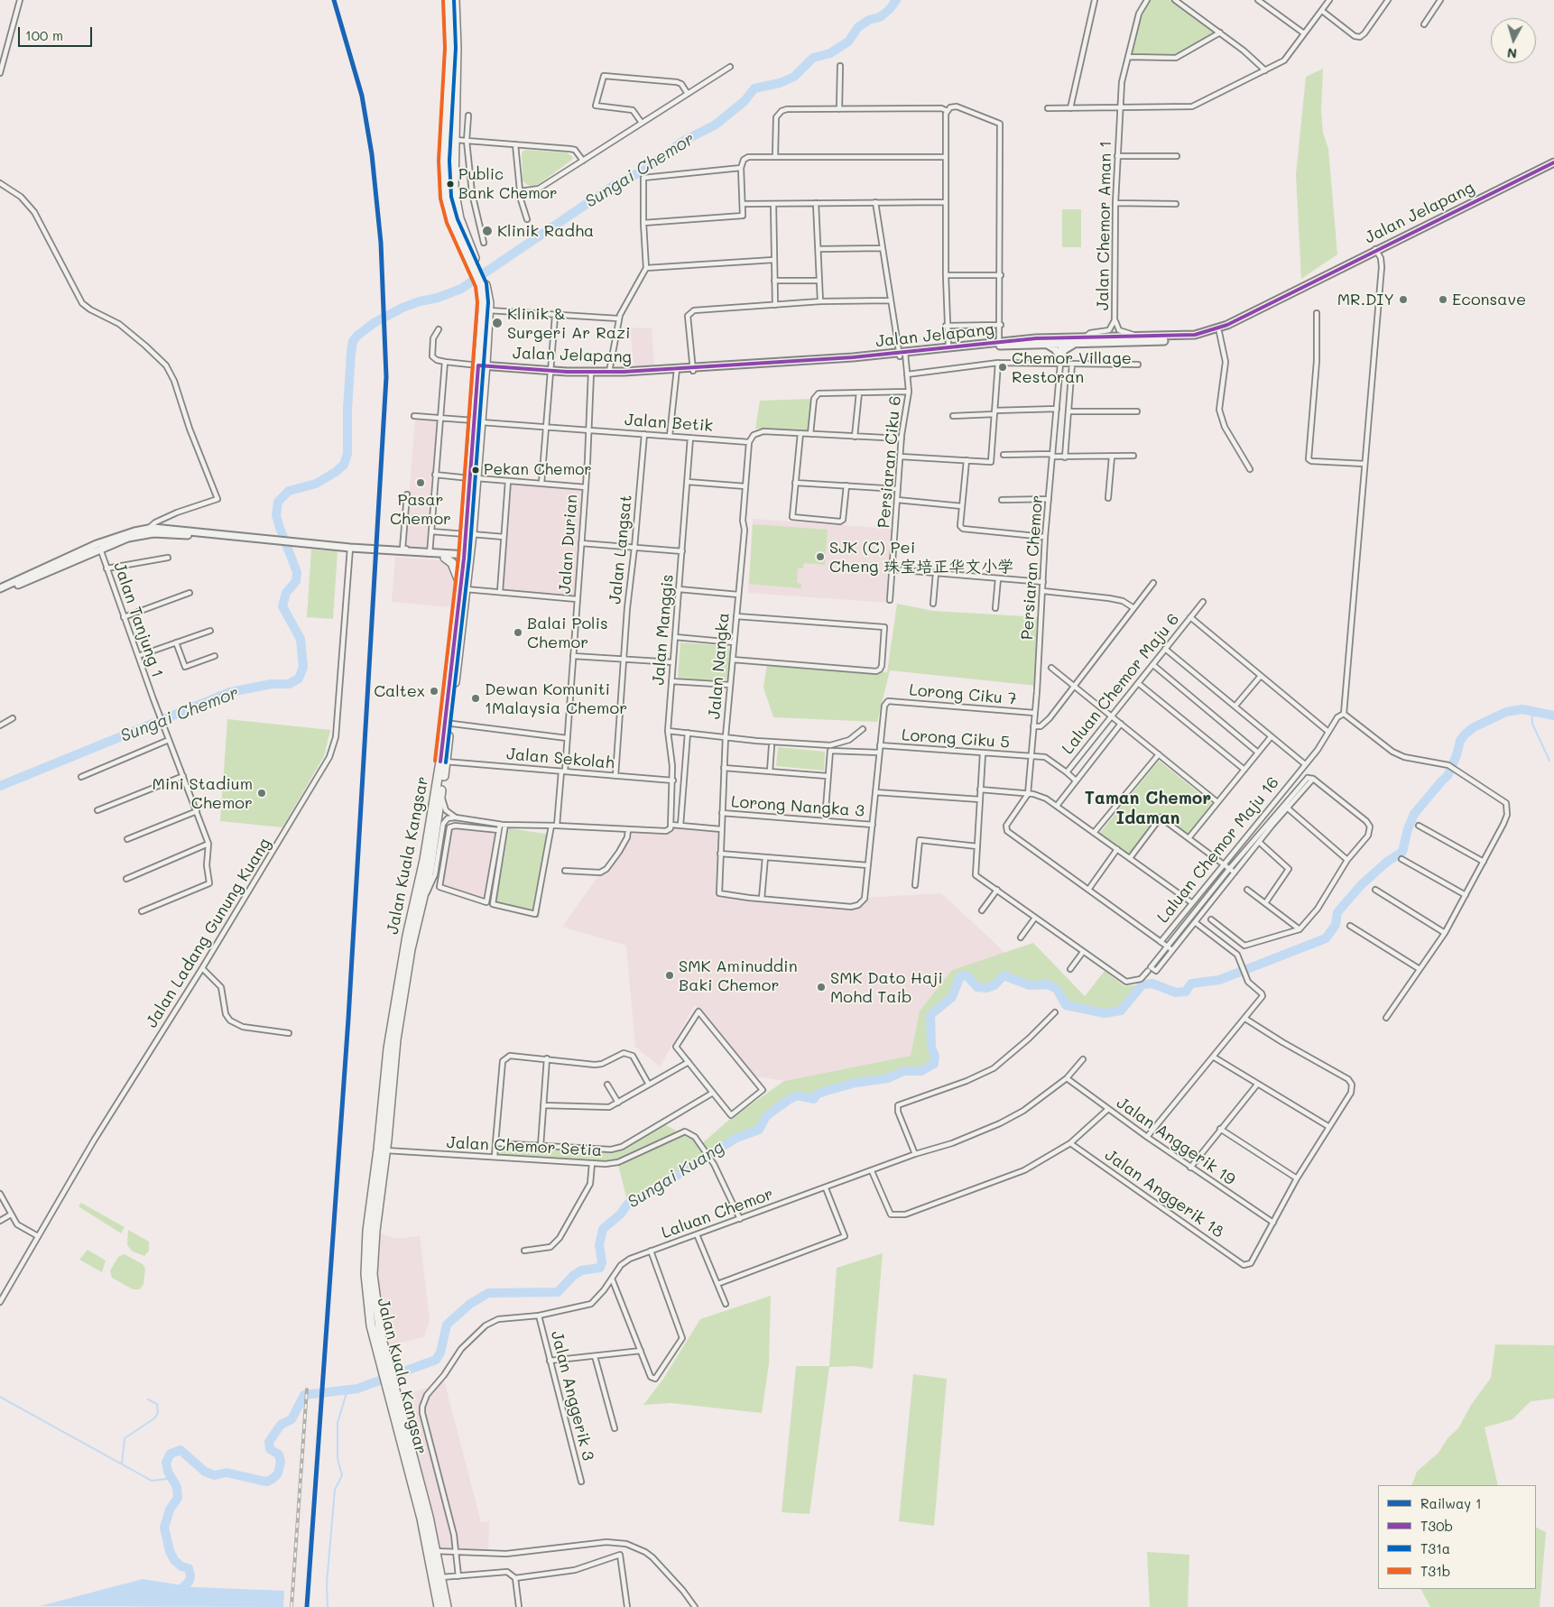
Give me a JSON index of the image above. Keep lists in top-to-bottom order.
{
  "streets": {
    "highway": ["Jalan Kuala Kangsar"],
    "main road": ["Jalan Jelapang"],
    "street": [
      "Jalan Chemor Aman 1",
      "Jalan Betik",
      "Persiaran Ciku 6",
      "Jalan Durian",
      "Jalan Langsat",
      "Persiaran Chemor",
      "Jalan Tanjung 1",
      "Jalan Manggis",
      "Jalan Nangka",
      "Laluan Chemor Maju 6",
      "Lorong Ciku 7",
      "Lorong Ciku 5",
      "Jalan Sekolah",
      "Lorong Nangka 3",
      "Laluan Chemor Maju 16",
      "Jalan Ladang Gunung Kuang",
      "Jalan Anggerik 19",
      "Jalan Chemor Setia",
      "Jalan Anggerik 18",
      "Laluan Chemor",
      "Jalan Anggerik 3"
    ]
  },
  "crossings": [
    ["Jalan Jelapang", "Persiaran Ciku 6"],
    ["Jalan Jelapang", "Jalan Durian"],
    ["Jalan Jelapang", "Persiaran Chemor"],
    ["Jalan Jelapang", "Jalan Kuala Kangsar"],
    ["Jalan Betik", "Jalan Durian"],
    ["Jalan Betik", "Jalan Langsat"],
    ["Jalan Betik", "Jalan Manggis"],
    ["Jalan Betik", "Jalan Nangka"],
    ["Jalan Betik", "Jalan Kuala Kangsar"],
    ["Jalan Durian", "Jalan Sekolah"],
    ["Jalan Langsat", "Jalan Sekolah"],
    ["Persiaran Chemor", "Lorong Ciku 7"],
    ["Persiaran Chemor", "Lorong Ciku 5"],
    ["Persiaran Chemor", "Laluan Chemor Maju 16"],
    ["Jalan Manggis", "Jalan Sekolah"],
    ["Jalan Nangka", "Lorong Nangka 3"],
    ["Laluan Chemor Maju 6", "Lorong Ciku 5"],
    ["Lorong Ciku 7", "Lorong Ciku 5"],
    ["Jalan Sekolah", "Jalan Kuala Kangsar"],
    ["Jalan Kuala Kangsar", "Jalan Chemor Setia"],
    ["Jalan Anggerik 19", "Jalan Anggerik 18"],
    ["Jalan Anggerik 19", "Laluan Chemor"],
    ["Jalan Chemor Setia", "Laluan Chemor"],
    ["Laluan Chemor", "Jalan Anggerik 3"]
  ],
  "districts": ["Taman Chemor Idaman"],
  "water": ["Sungai Chemor", "Sungai Kuang"],
  "places": [
    "Public Bank Chemor",
    "Klinik Radha",
    "MR.DIY",
    "Econsave",
    "Klinik & Surgeri Ar Razi",
    "Chemor Village Restoran",
    "Pekan Chemor",
    "Pasar Chemor",
    "SJK (C) Pei Cheng 珠宝培正华文小学",
    "Balai Polis Chemor",
    "Caltex",
    "Dewan Komuniti 1Malaysia Chemor",
    "Mini Stadium Chemor",
    "SMK Aminuddin Baki Chemor",
    "SMK Dato Haji Mohd Taib"
  ],
  "lines": [
    "rail line 1",
    "transit line T31a",
    "transit line T31b",
    "transit line T30b"
  ],
  "legend": [
    "Railway 1",
    "T30b",
    "T31a",
    "T31b"
  ],
  "scale_bar": "100 m",
  "north": "bottom"
}
